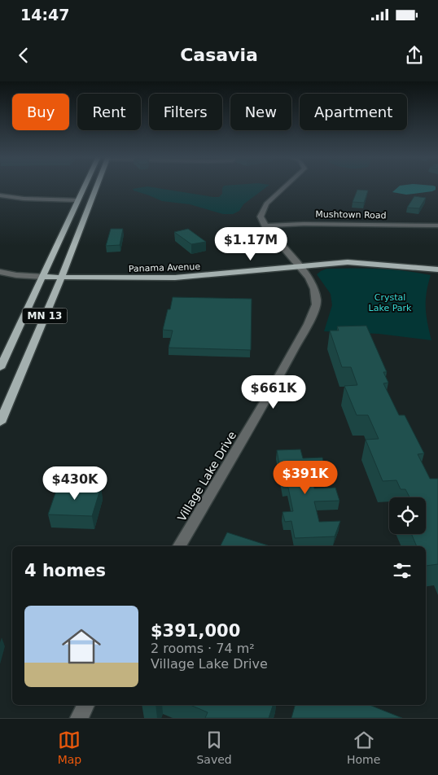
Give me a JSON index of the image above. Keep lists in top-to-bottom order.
{
  "streets": {
    "main road": ["Panama Avenue", "MN 13"],
    "street": ["Mushtown Road", "Village Lake Drive"]
  },
  "crossings": [
    ["Mushtown Road", "Village Lake Drive"],
    ["Panama Avenue", "MN 13"],
    ["Panama Avenue", "Village Lake Drive"]
  ],
  "parks": ["Crystal Lake Park"],
  "page": {
    "status": "14:47",
    "header": "Casavia",
    "chip": [
      "Buy",
      "Rent",
      "Filters",
      "New",
      "Apartment"
    ],
    "price": [
      "$1.17M",
      "$661K",
      "$391K",
      "$430K"
    ],
    "heading": "4 homes",
    "list": [
      {
        "name": "$391,000",
        "note": "2 rooms · 74 m² · Village Lake Drive"
      }
    ],
    "tabs": ["Map", "Saved", "Home"]
  }
}
